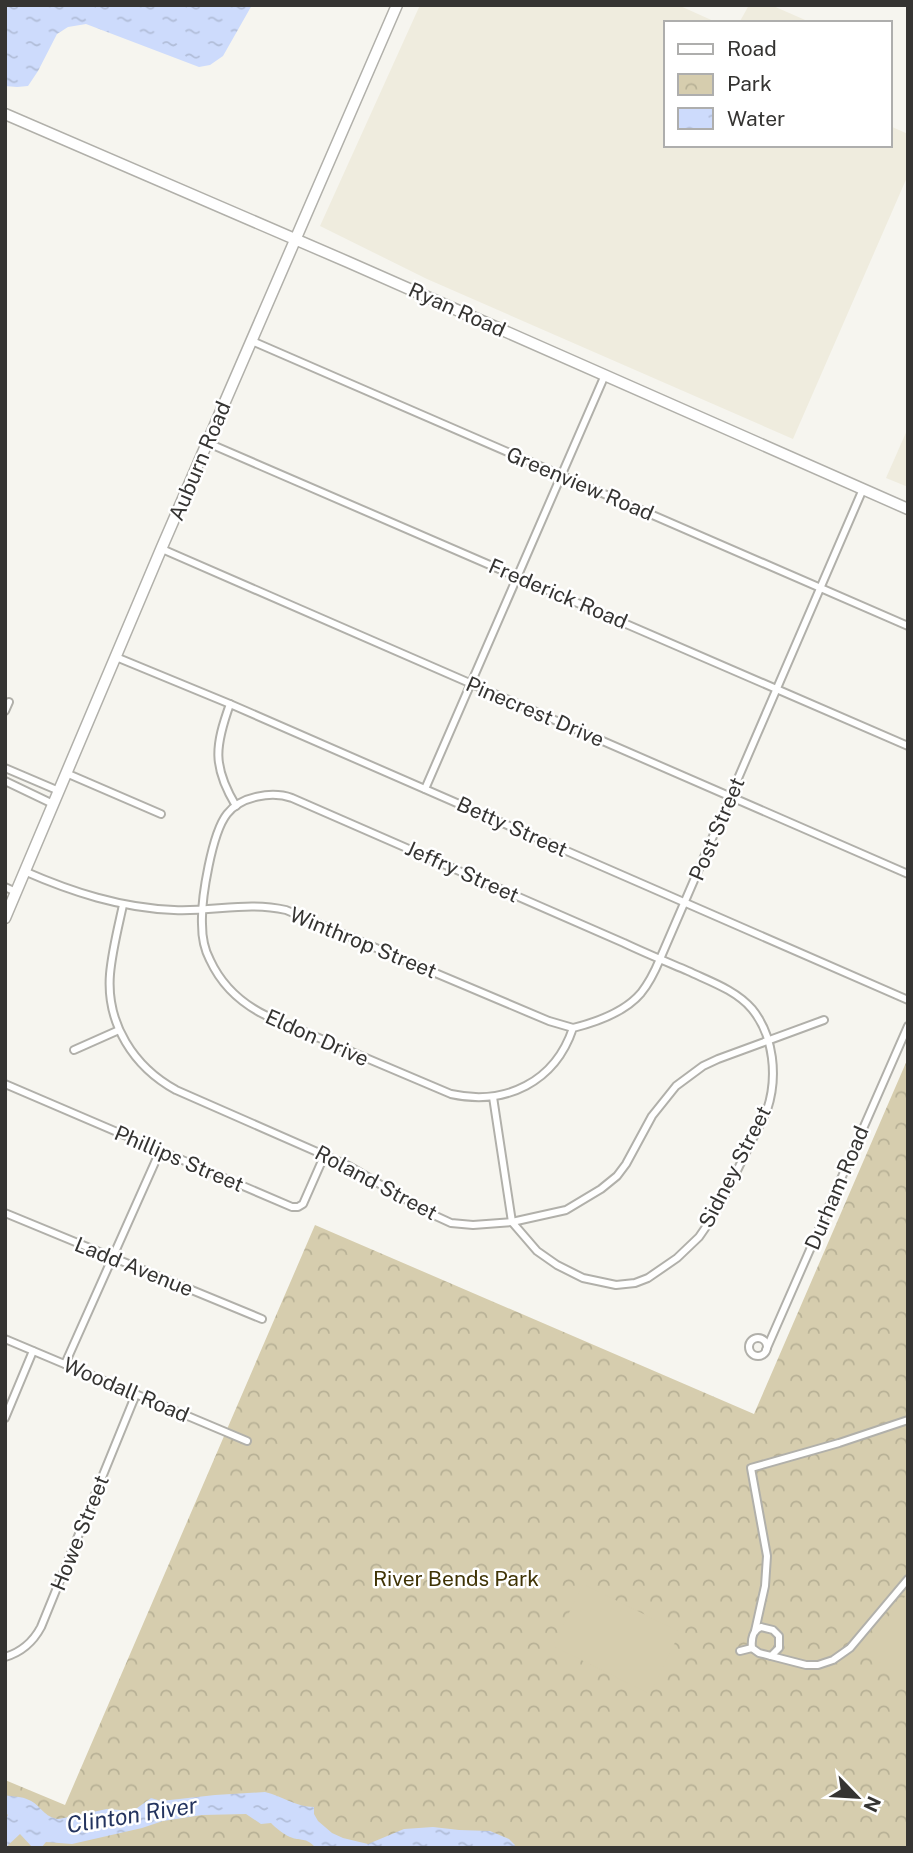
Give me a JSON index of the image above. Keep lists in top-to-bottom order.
{
  "streets": {
    "main road": ["Ryan Road", "Auburn Road"],
    "street": [
      "Greenview Road",
      "Frederick Road",
      "Pinecrest Drive",
      "Betty Street",
      "Post Street",
      "Jeffry Street",
      "Winthrop Street",
      "Eldon Drive",
      "Phillips Street",
      "Sidney Street",
      "Roland Street",
      "Durham Road",
      "Ladd Avenue",
      "Woodall Road",
      "Howe Street"
    ]
  },
  "crossings": [
    ["Ryan Road", "Auburn Road"],
    ["Ryan Road", "Post Street"],
    ["Auburn Road", "Greenview Road"],
    ["Auburn Road", "Frederick Road"],
    ["Auburn Road", "Pinecrest Drive"],
    ["Auburn Road", "Betty Street"],
    ["Auburn Road", "Winthrop Street"],
    ["Greenview Road", "Post Street"],
    ["Frederick Road", "Post Street"],
    ["Pinecrest Drive", "Post Street"],
    ["Betty Street", "Post Street"],
    ["Post Street", "Jeffry Street"],
    ["Post Street", "Winthrop Street"],
    ["Jeffry Street", "Sidney Street"],
    ["Jeffry Street", "Roland Street"],
    ["Winthrop Street", "Eldon Drive"],
    ["Winthrop Street", "Roland Street"],
    ["Phillips Street", "Roland Street"],
    ["Sidney Street", "Roland Street"],
    ["Woodall Road", "Howe Street"]
  ],
  "water": ["Clinton River"],
  "parks": ["River Bends Park"],
  "legend": ["Road", "Park", "Water"],
  "north": "bottom right"
}
